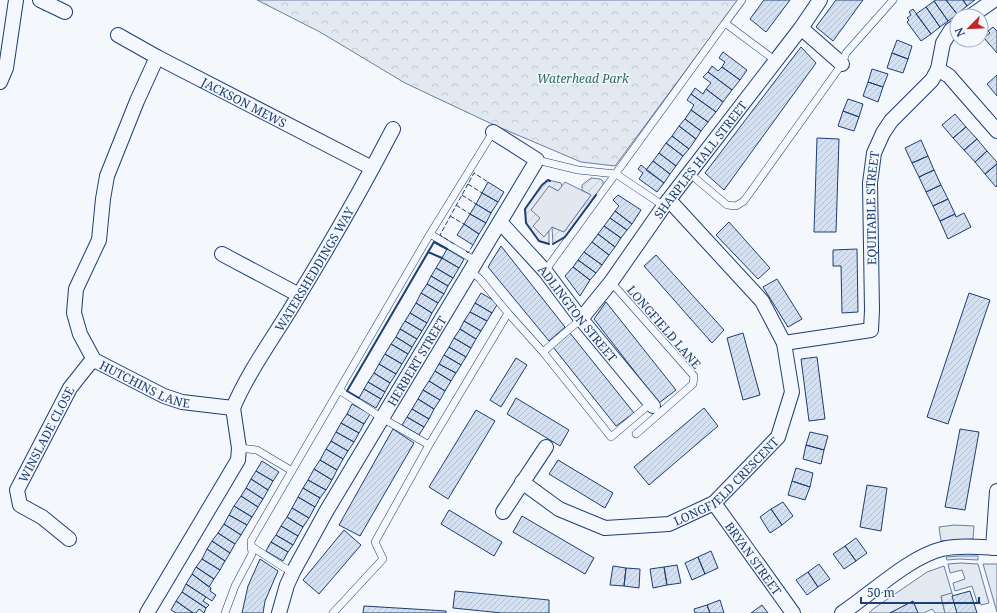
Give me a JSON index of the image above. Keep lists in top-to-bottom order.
{
  "streets": {
    "street": [
      "JACKSON MEWS",
      "SHARPLES HALL STREET",
      "EQUITABLE STREET",
      "WATERSHEDDINGS WAY",
      "ADLINGTON STREET",
      "HERBERT STREET",
      "HUTCHINS LANE",
      "WINSLADE CLOSE",
      "LONGFIELD CRESCENT",
      "BRYAN STREET"
    ],
    "lane": ["LONGFIELD LANE"]
  },
  "crossings": [
    ["JACKSON MEWS", "WATERSHEDDINGS WAY"],
    ["JACKSON MEWS", "HUTCHINS LANE"],
    ["SHARPLES HALL STREET", "ADLINGTON STREET"],
    ["SHARPLES HALL STREET", "LONGFIELD LANE"],
    ["SHARPLES HALL STREET", "LONGFIELD CRESCENT"],
    ["EQUITABLE STREET", "LONGFIELD CRESCENT"],
    ["WATERSHEDDINGS WAY", "HUTCHINS LANE"],
    ["ADLINGTON STREET", "HERBERT STREET"],
    ["HUTCHINS LANE", "WINSLADE CLOSE"],
    ["LONGFIELD CRESCENT", "BRYAN STREET"]
  ],
  "parks": ["Waterhead Park"],
  "scale_bar": "50 m",
  "north": "bottom left"
}
